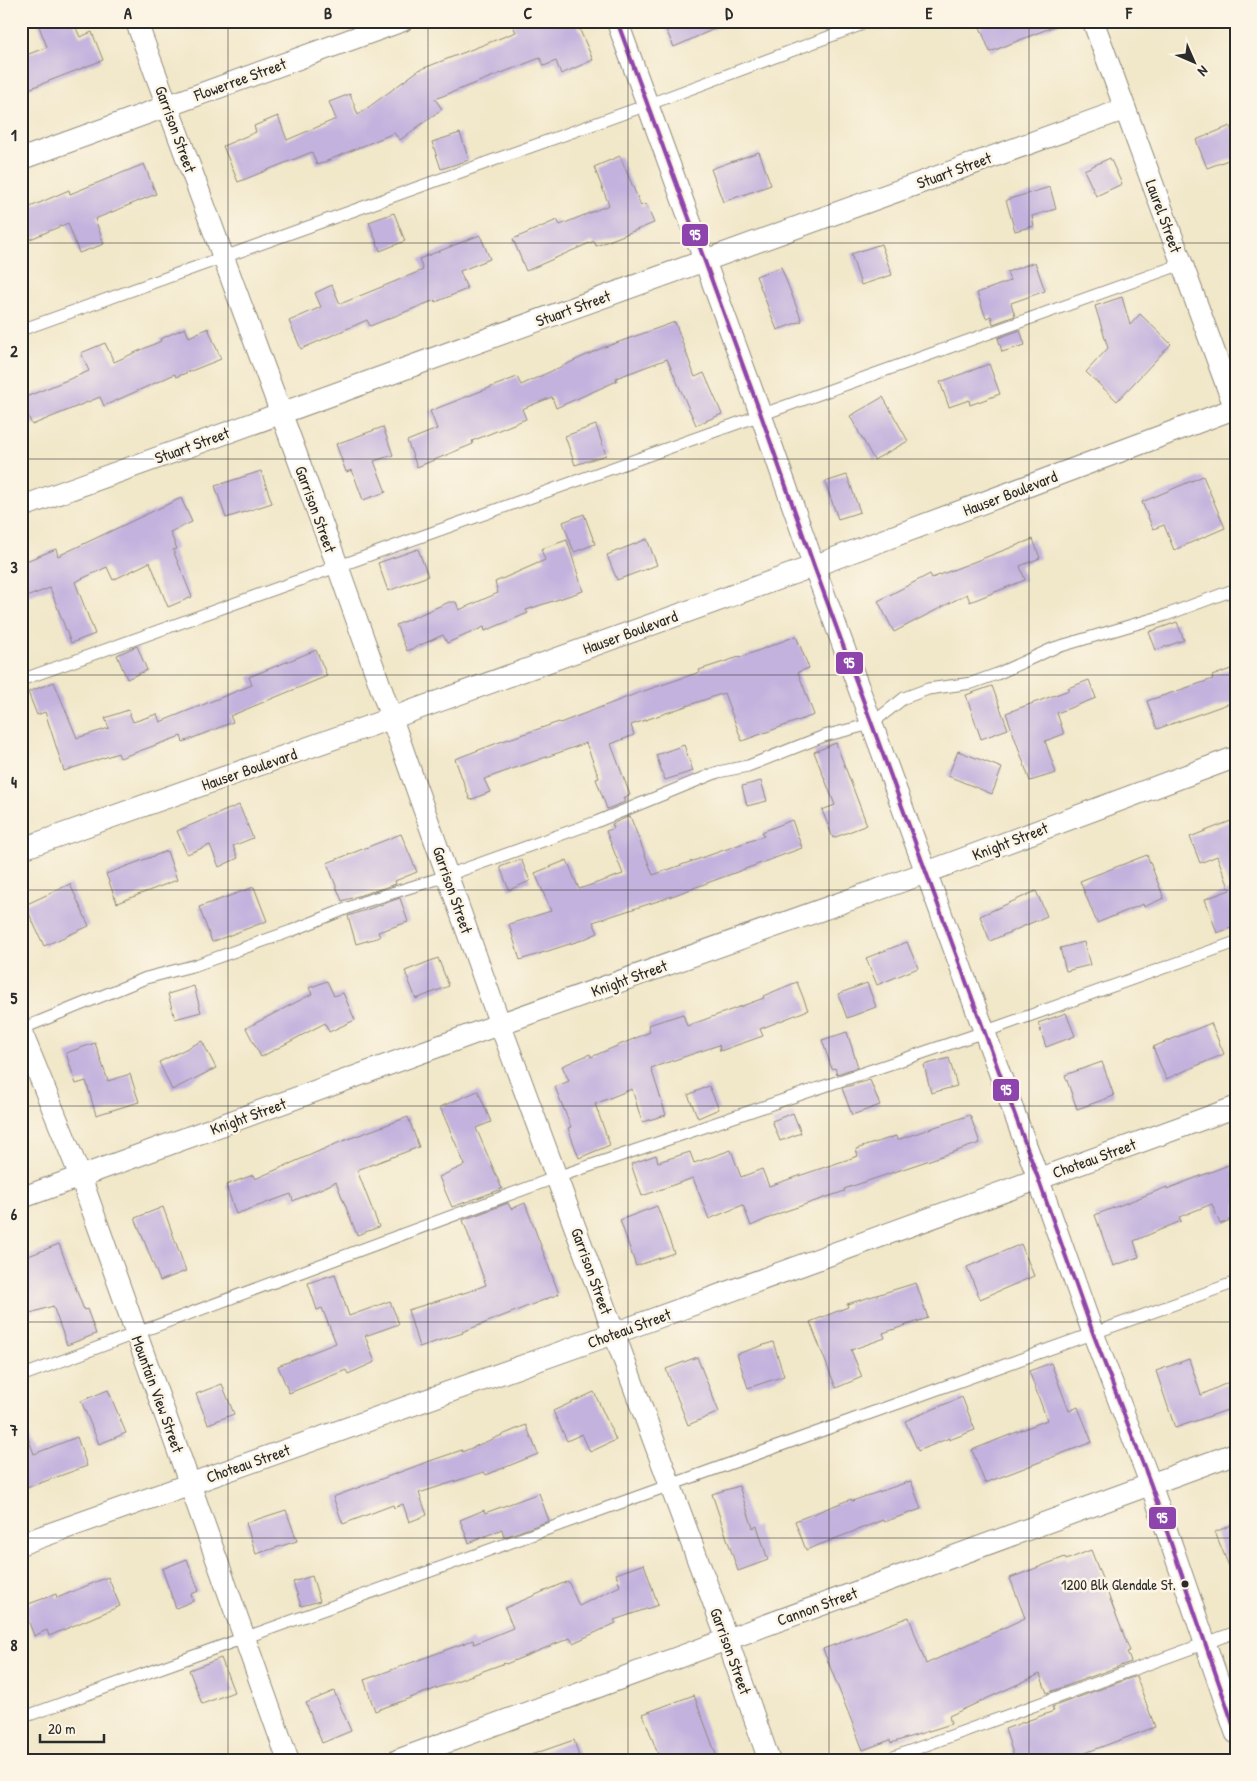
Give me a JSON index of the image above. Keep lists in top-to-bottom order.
{
  "streets": {
    "street": [
      "Flowerree Street",
      "Garrison Street",
      "Stuart Street",
      "Laurel Street",
      "Hauser Boulevard",
      "Knight Street",
      "Choteau Street",
      "Mountain View Street",
      "Cannon Street"
    ]
  },
  "crossings": [
    ["Flowerree Street", "Garrison Street"],
    ["Garrison Street", "Stuart Street"],
    ["Garrison Street", "Hauser Boulevard"],
    ["Garrison Street", "Knight Street"],
    ["Garrison Street", "Choteau Street"],
    ["Garrison Street", "Cannon Street"],
    ["Stuart Street", "Laurel Street"],
    ["Laurel Street", "Hauser Boulevard"],
    ["Knight Street", "Mountain View Street"],
    ["Choteau Street", "Mountain View Street"]
  ],
  "places": ["1200 Blk Glendale St."],
  "lines": ["transit line 95"],
  "scale_bar": "20 m",
  "north": "bottom right",
  "grid": {
    "columns": [
      "A",
      "B",
      "C",
      "D",
      "E",
      "F"
    ],
    "rows": [
      "1",
      "2",
      "3",
      "4",
      "5",
      "6",
      "7",
      "8"
    ]
  }
}
